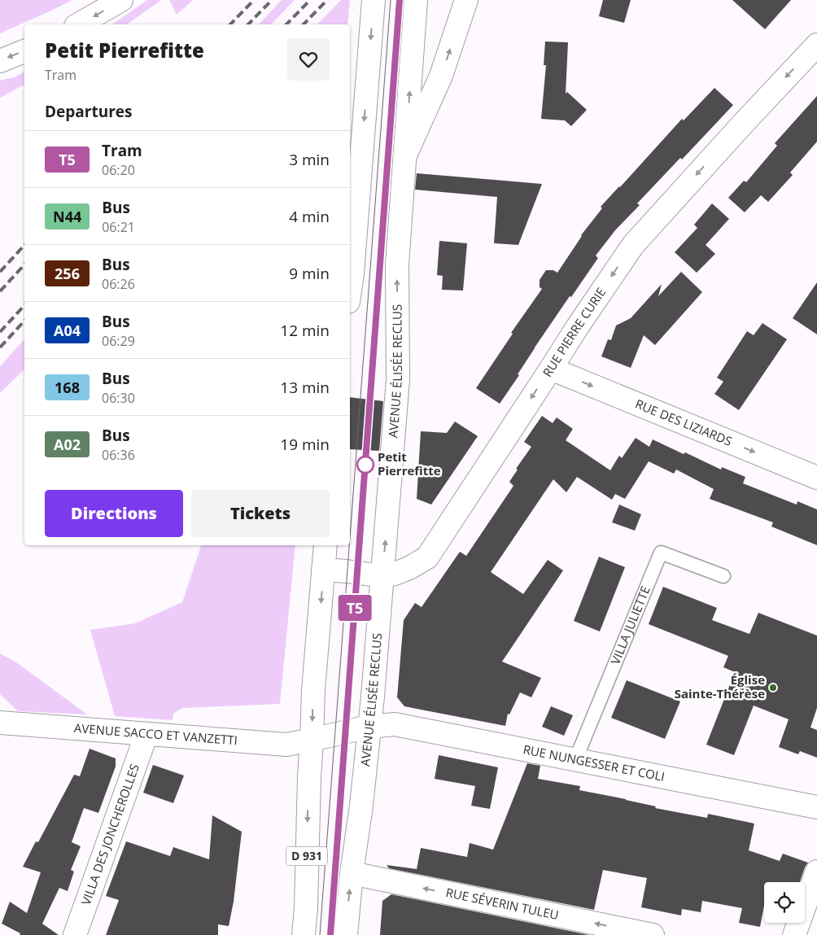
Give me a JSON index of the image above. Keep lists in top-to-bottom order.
{
  "streets": {
    "street": [
      "RUE PIERRE CURIE",
      "AVENUE ÉLISÉE RECLUS",
      "RUE DES LIZIARDS",
      "AVENUE SACCO ET VANZETTI",
      "RUE NUNGESSER ET COLI",
      "VILLA DES JONCHEROLLES",
      "D 931",
      "RUE SÉVERIN TULEU"
    ],
    "lane": ["VILLA JULIETTE"]
  },
  "crossings": [
    ["RUE PIERRE CURIE", "AVENUE ÉLISÉE RECLUS"],
    ["RUE PIERRE CURIE", "RUE DES LIZIARDS"],
    ["RUE PIERRE CURIE", "D 931"],
    ["AVENUE ÉLISÉE RECLUS", "RUE NUNGESSER ET COLI"],
    ["AVENUE ÉLISÉE RECLUS", "RUE SÉVERIN TULEU"],
    ["VILLA JULIETTE", "RUE NUNGESSER ET COLI"],
    ["AVENUE SACCO ET VANZETTI", "RUE NUNGESSER ET COLI"],
    ["AVENUE SACCO ET VANZETTI", "VILLA DES JONCHEROLLES"],
    ["AVENUE SACCO ET VANZETTI", "D 931"],
    ["RUE NUNGESSER ET COLI", "D 931"]
  ],
  "one_way": ["RUE PIERRE CURIE", "RUE DES LIZIARDS", "RUE SÉVERIN TULEU"],
  "places": ["Petit Pierrefitte", "Église Sainte-Thérèse"],
  "lines": ["tram line T5"],
  "page": {
    "on_map": "T5",
    "heading": [
      ["Petit Pierrefitte", "Tram"],
      "Departures"
    ],
    "list": [
      {
        "mark": "T5",
        "name": "Tram",
        "note": "06:20",
        "value": "3 min"
      },
      {
        "mark": "N44",
        "name": "Bus",
        "note": "06:21",
        "value": "4 min"
      },
      {
        "mark": "256",
        "name": "Bus",
        "note": "06:26",
        "value": "9 min"
      },
      {
        "mark": "A04",
        "name": "Bus",
        "note": "06:29",
        "value": "12 min"
      },
      {
        "mark": "168",
        "name": "Bus",
        "note": "06:30",
        "value": "13 min"
      },
      {
        "mark": "A02",
        "name": "Bus",
        "note": "06:36",
        "value": "19 min"
      }
    ],
    "buttons": ["Directions", "Tickets"]
  }
}
